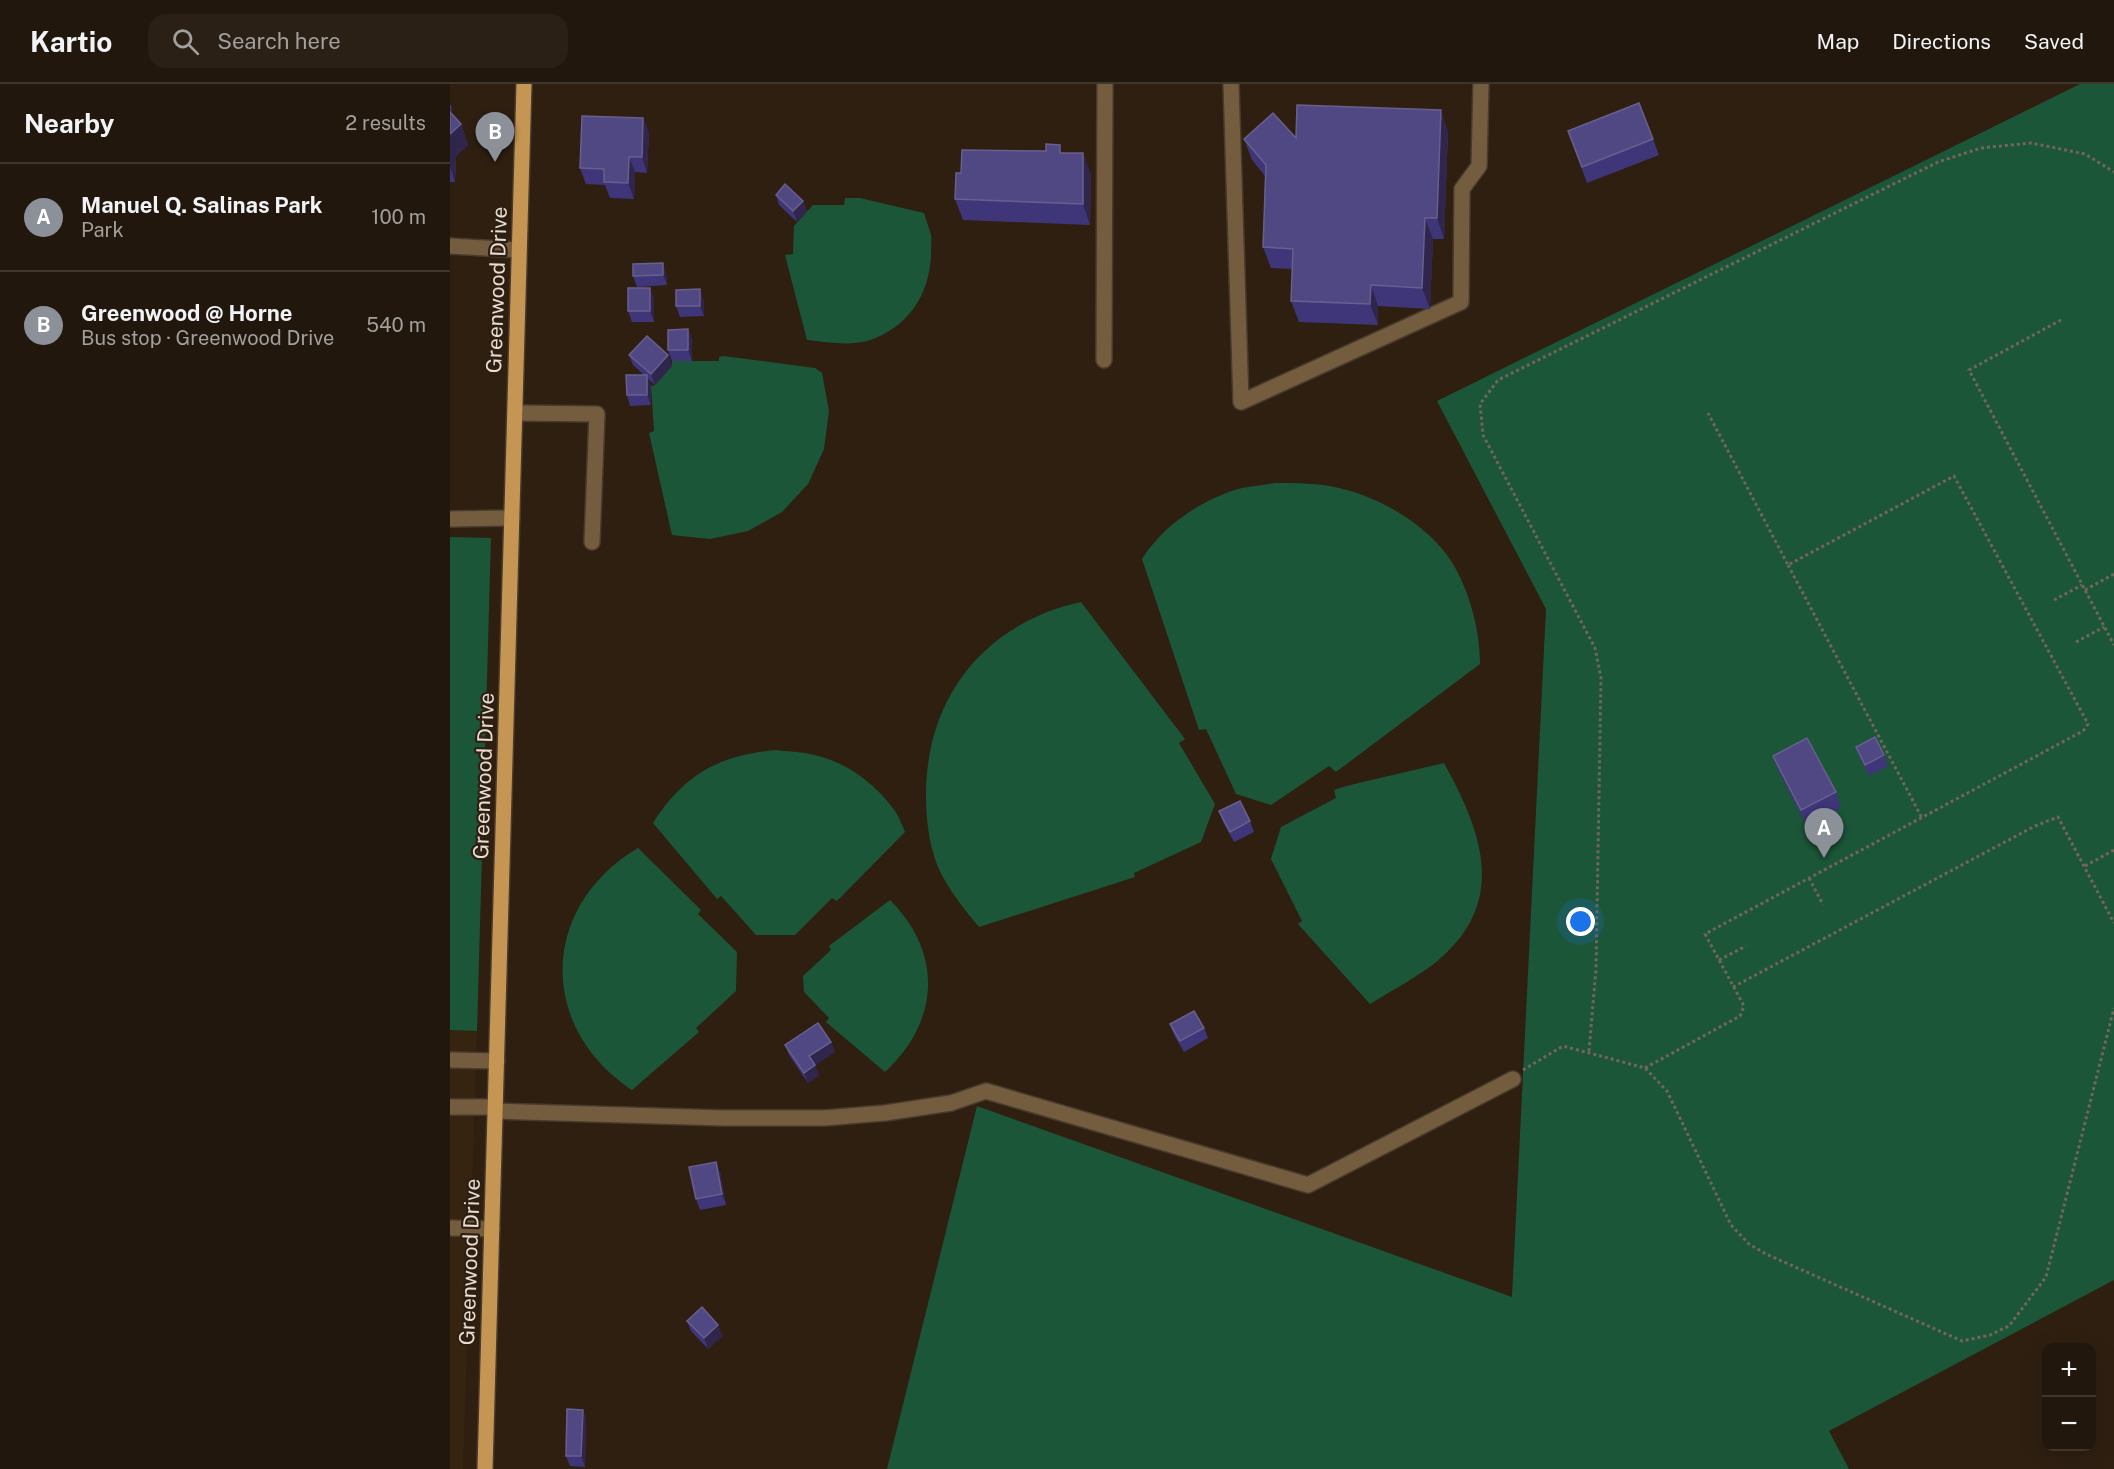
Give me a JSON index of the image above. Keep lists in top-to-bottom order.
{
  "streets": {
    "main road": ["Greenwood Drive"]
  },
  "page": {
    "header": "Kartio",
    "search": "Search here",
    "nav": ["Map", "Directions", "Saved"],
    "heading": ["Nearby", "2 results"],
    "pins": ["B", "A"],
    "list": [
      {
        "mark": "A",
        "name": "Manuel Q. Salinas Park",
        "note": "Park",
        "value": "100 m"
      },
      {
        "mark": "B",
        "name": "Greenwood @ Horne",
        "note": "Bus stop · Greenwood Drive",
        "value": "540 m"
      }
    ],
    "map_buttons": ["+", "−"]
  }
}
